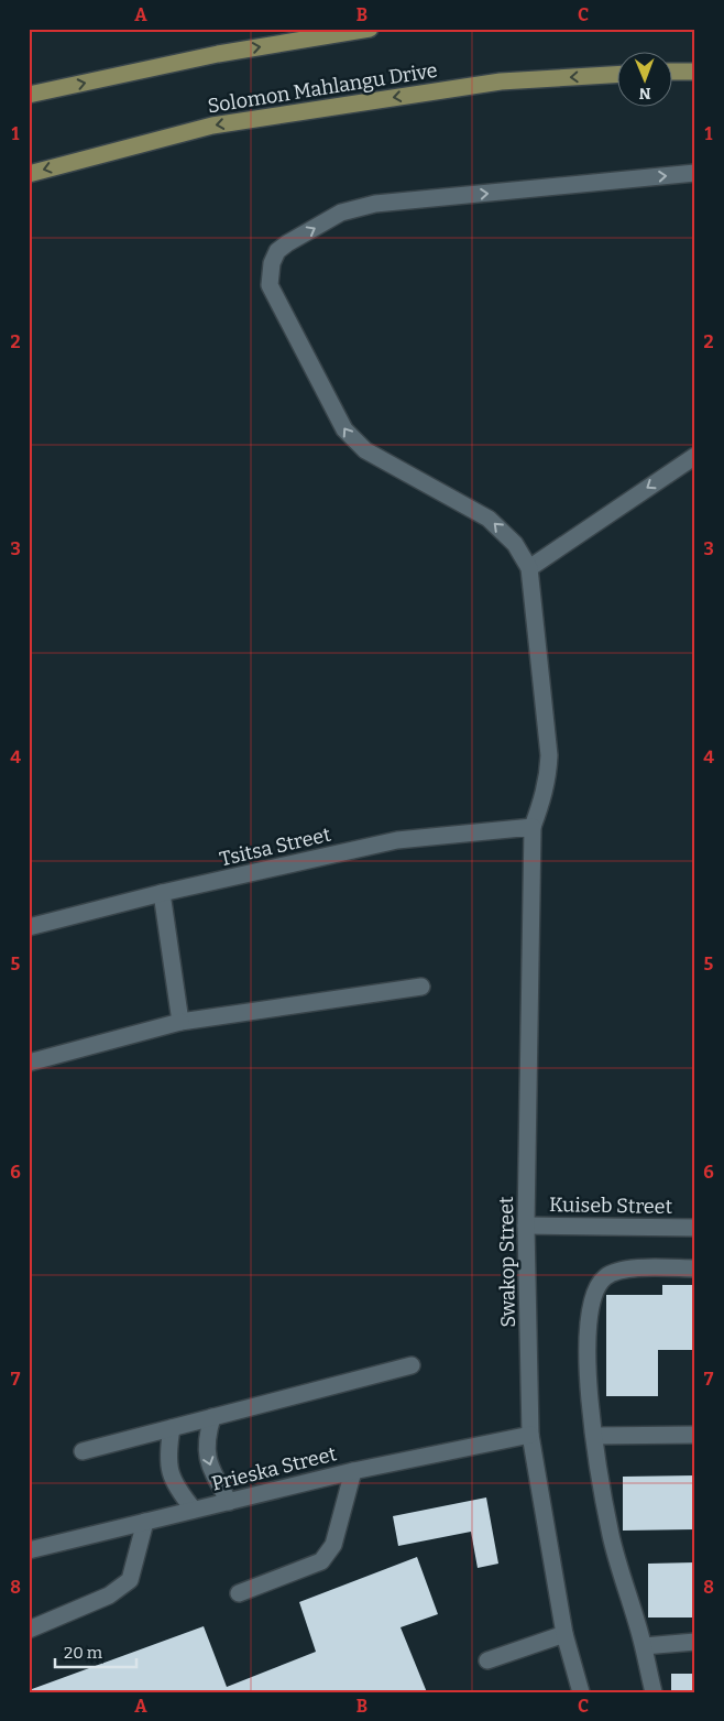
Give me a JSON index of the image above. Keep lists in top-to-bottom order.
{
  "streets": {
    "main road": ["Solomon Mahlangu Drive"],
    "street": [
      "Tsitsa Street",
      "Kuiseb Street",
      "Swakop Street",
      "Prieska Street"
    ]
  },
  "crossings": [
    ["Tsitsa Street", "Swakop Street"],
    ["Kuiseb Street", "Swakop Street"],
    ["Swakop Street", "Prieska Street"]
  ],
  "scale_bar": "20 m",
  "north": "bottom",
  "grid": {
    "columns": ["A", "B", "C"],
    "rows": [
      "1",
      "2",
      "3",
      "4",
      "5",
      "6",
      "7",
      "8"
    ]
  }
}
